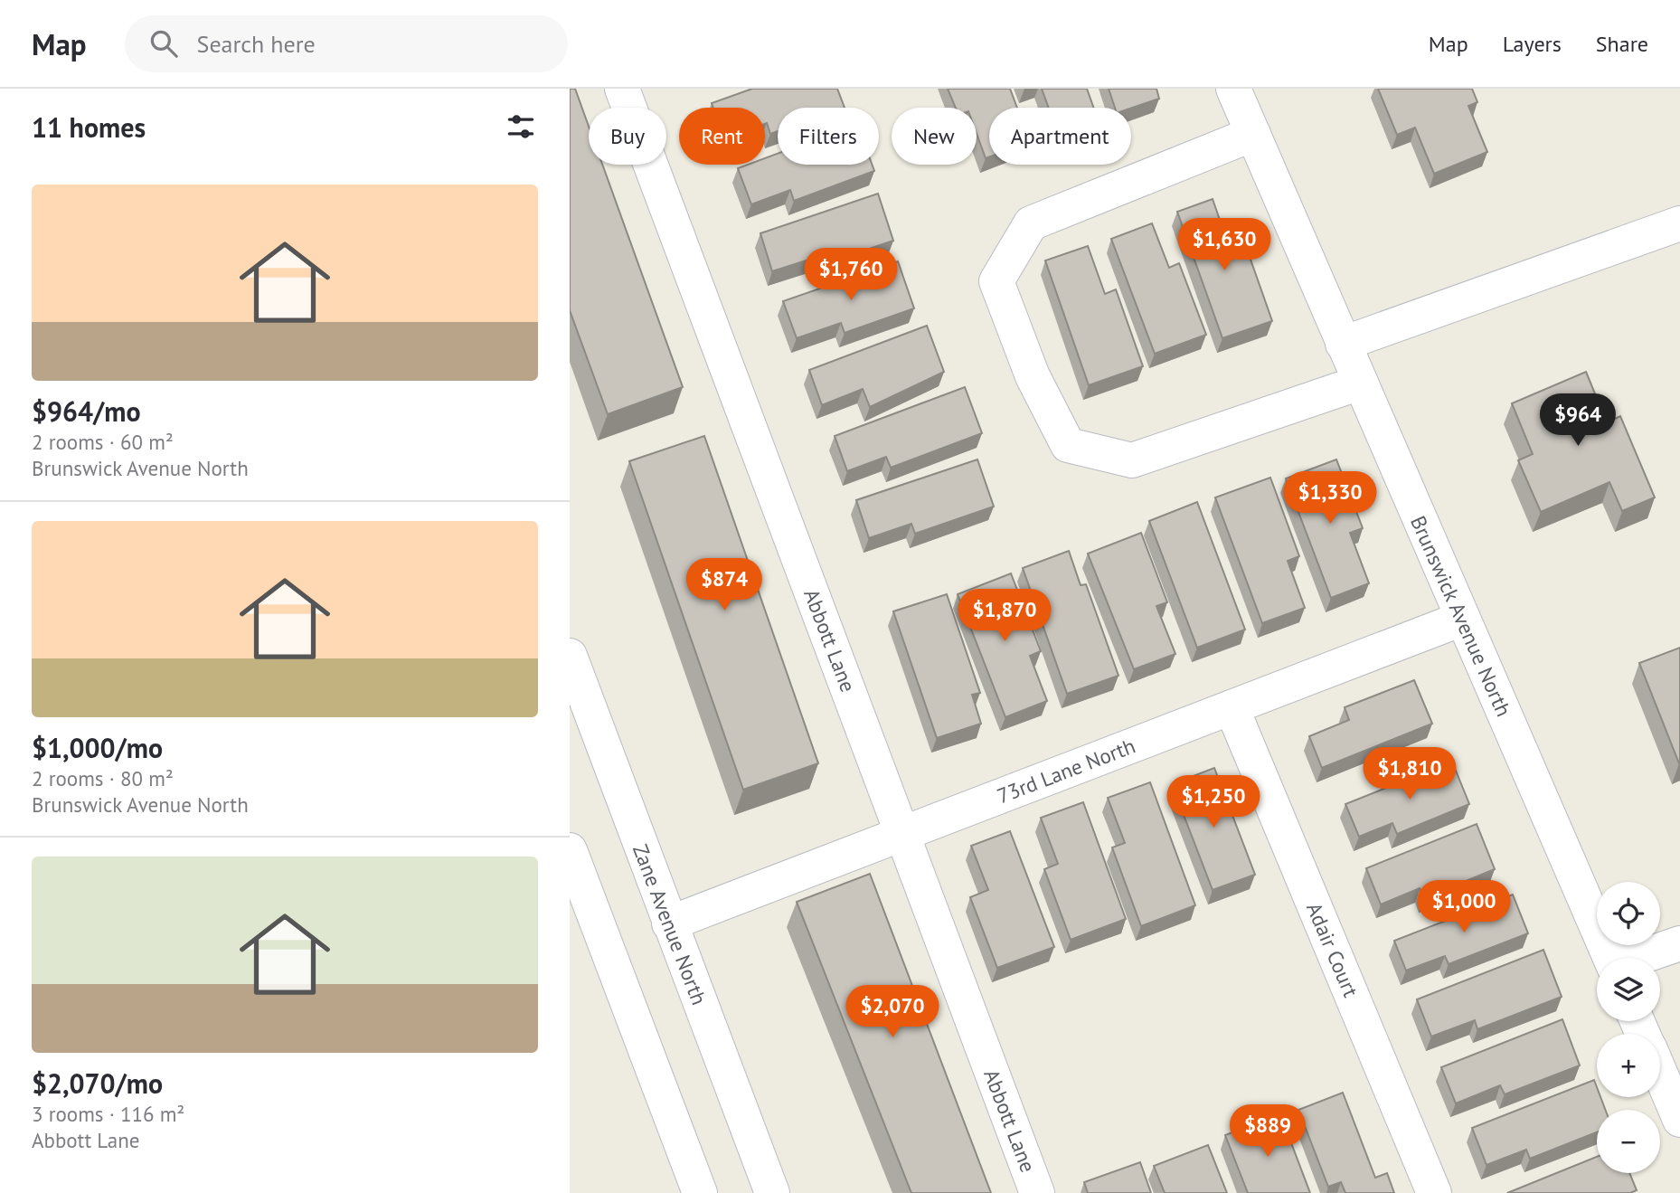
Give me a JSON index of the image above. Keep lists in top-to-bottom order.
{
  "streets": {
    "street": [
      "Brunswick Avenue North",
      "Abbott Lane",
      "73rd Lane North",
      "Zane Avenue North",
      "Adair Court"
    ]
  },
  "crossings": [
    ["Brunswick Avenue North", "73rd Lane North"],
    ["Abbott Lane", "73rd Lane North"],
    ["73rd Lane North", "Zane Avenue North"],
    ["73rd Lane North", "Adair Court"]
  ],
  "page": {
    "header": "Map",
    "search": "Search here",
    "nav": ["Map", "Layers", "Share"],
    "heading": "11 homes",
    "chip": [
      "Buy",
      "Rent",
      "Filters",
      "New",
      "Apartment"
    ],
    "list": [
      {
        "name": "$964/mo",
        "note": "2 rooms · 60 m² · Brunswick Avenue North"
      },
      {
        "name": "$1,000/mo",
        "note": "2 rooms · 80 m² · Brunswick Avenue North"
      },
      {
        "name": "$2,070/mo",
        "note": "3 rooms · 116 m² · Abbott Lane"
      }
    ],
    "price": [
      "$1,630",
      "$1,760",
      "$964",
      "$1,330",
      "$874",
      "$1,870",
      "$1,810",
      "$1,250",
      "$1,000",
      "$2,070",
      "$889"
    ],
    "map_buttons": ["+", "−"]
  }
}
